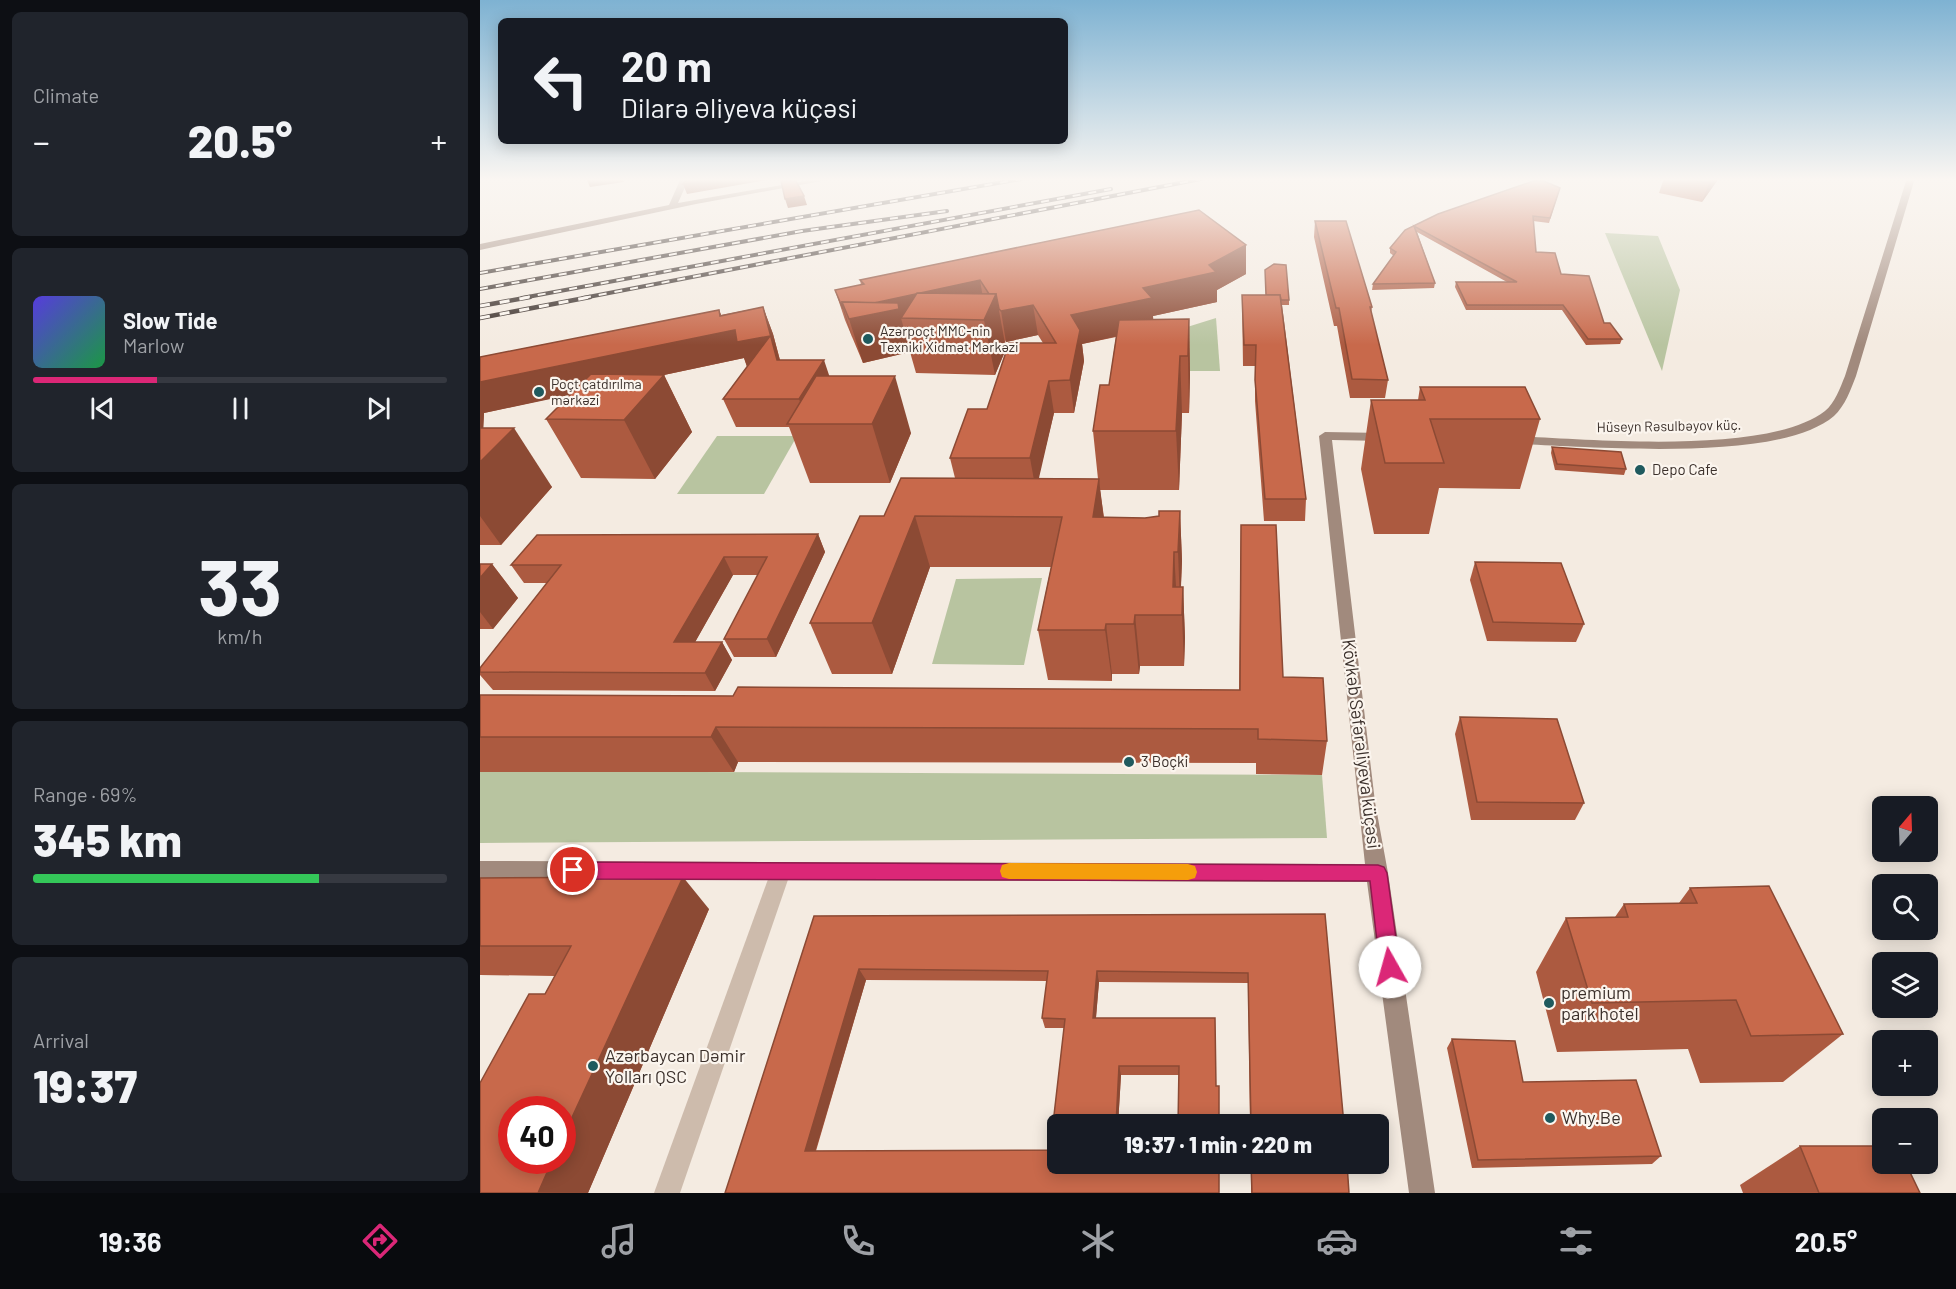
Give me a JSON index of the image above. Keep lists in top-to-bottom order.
{
  "streets": {
    "street": ["Hüseyn Rəsulbəyov küç.", "Kövkəb Səfərəliyeva küçəsi"]
  },
  "places": [
    "Azərpoçt MMC-nin Texniki Xidmət Mərkəzi",
    "Poçt çatdırılma mərkəzi",
    "Depo Cafe",
    "3 Boçki",
    "premium park hotel",
    "Azərbaycan Dəmir Yolları QSC",
    "Why.Be"
  ],
  "north": "top",
  "page": {
    "tile": [
      "Climate",
      ["33", "km/h"],
      ["Range · 69%", "345 km"],
      ["Arrival", "19:37"]
    ],
    "turn": ["20 m", "Dilarə Əliyeva küçəsi"],
    "heat": ["−", "20.5°", "+"],
    "song": ["Slow Tide", "Marlow"],
    "map_buttons": ["+", "−"],
    "limit": "40",
    "trip": "19:37 · 1 min · 220 m",
    "tabs": ["19:36", "20.5°"]
  }
}
